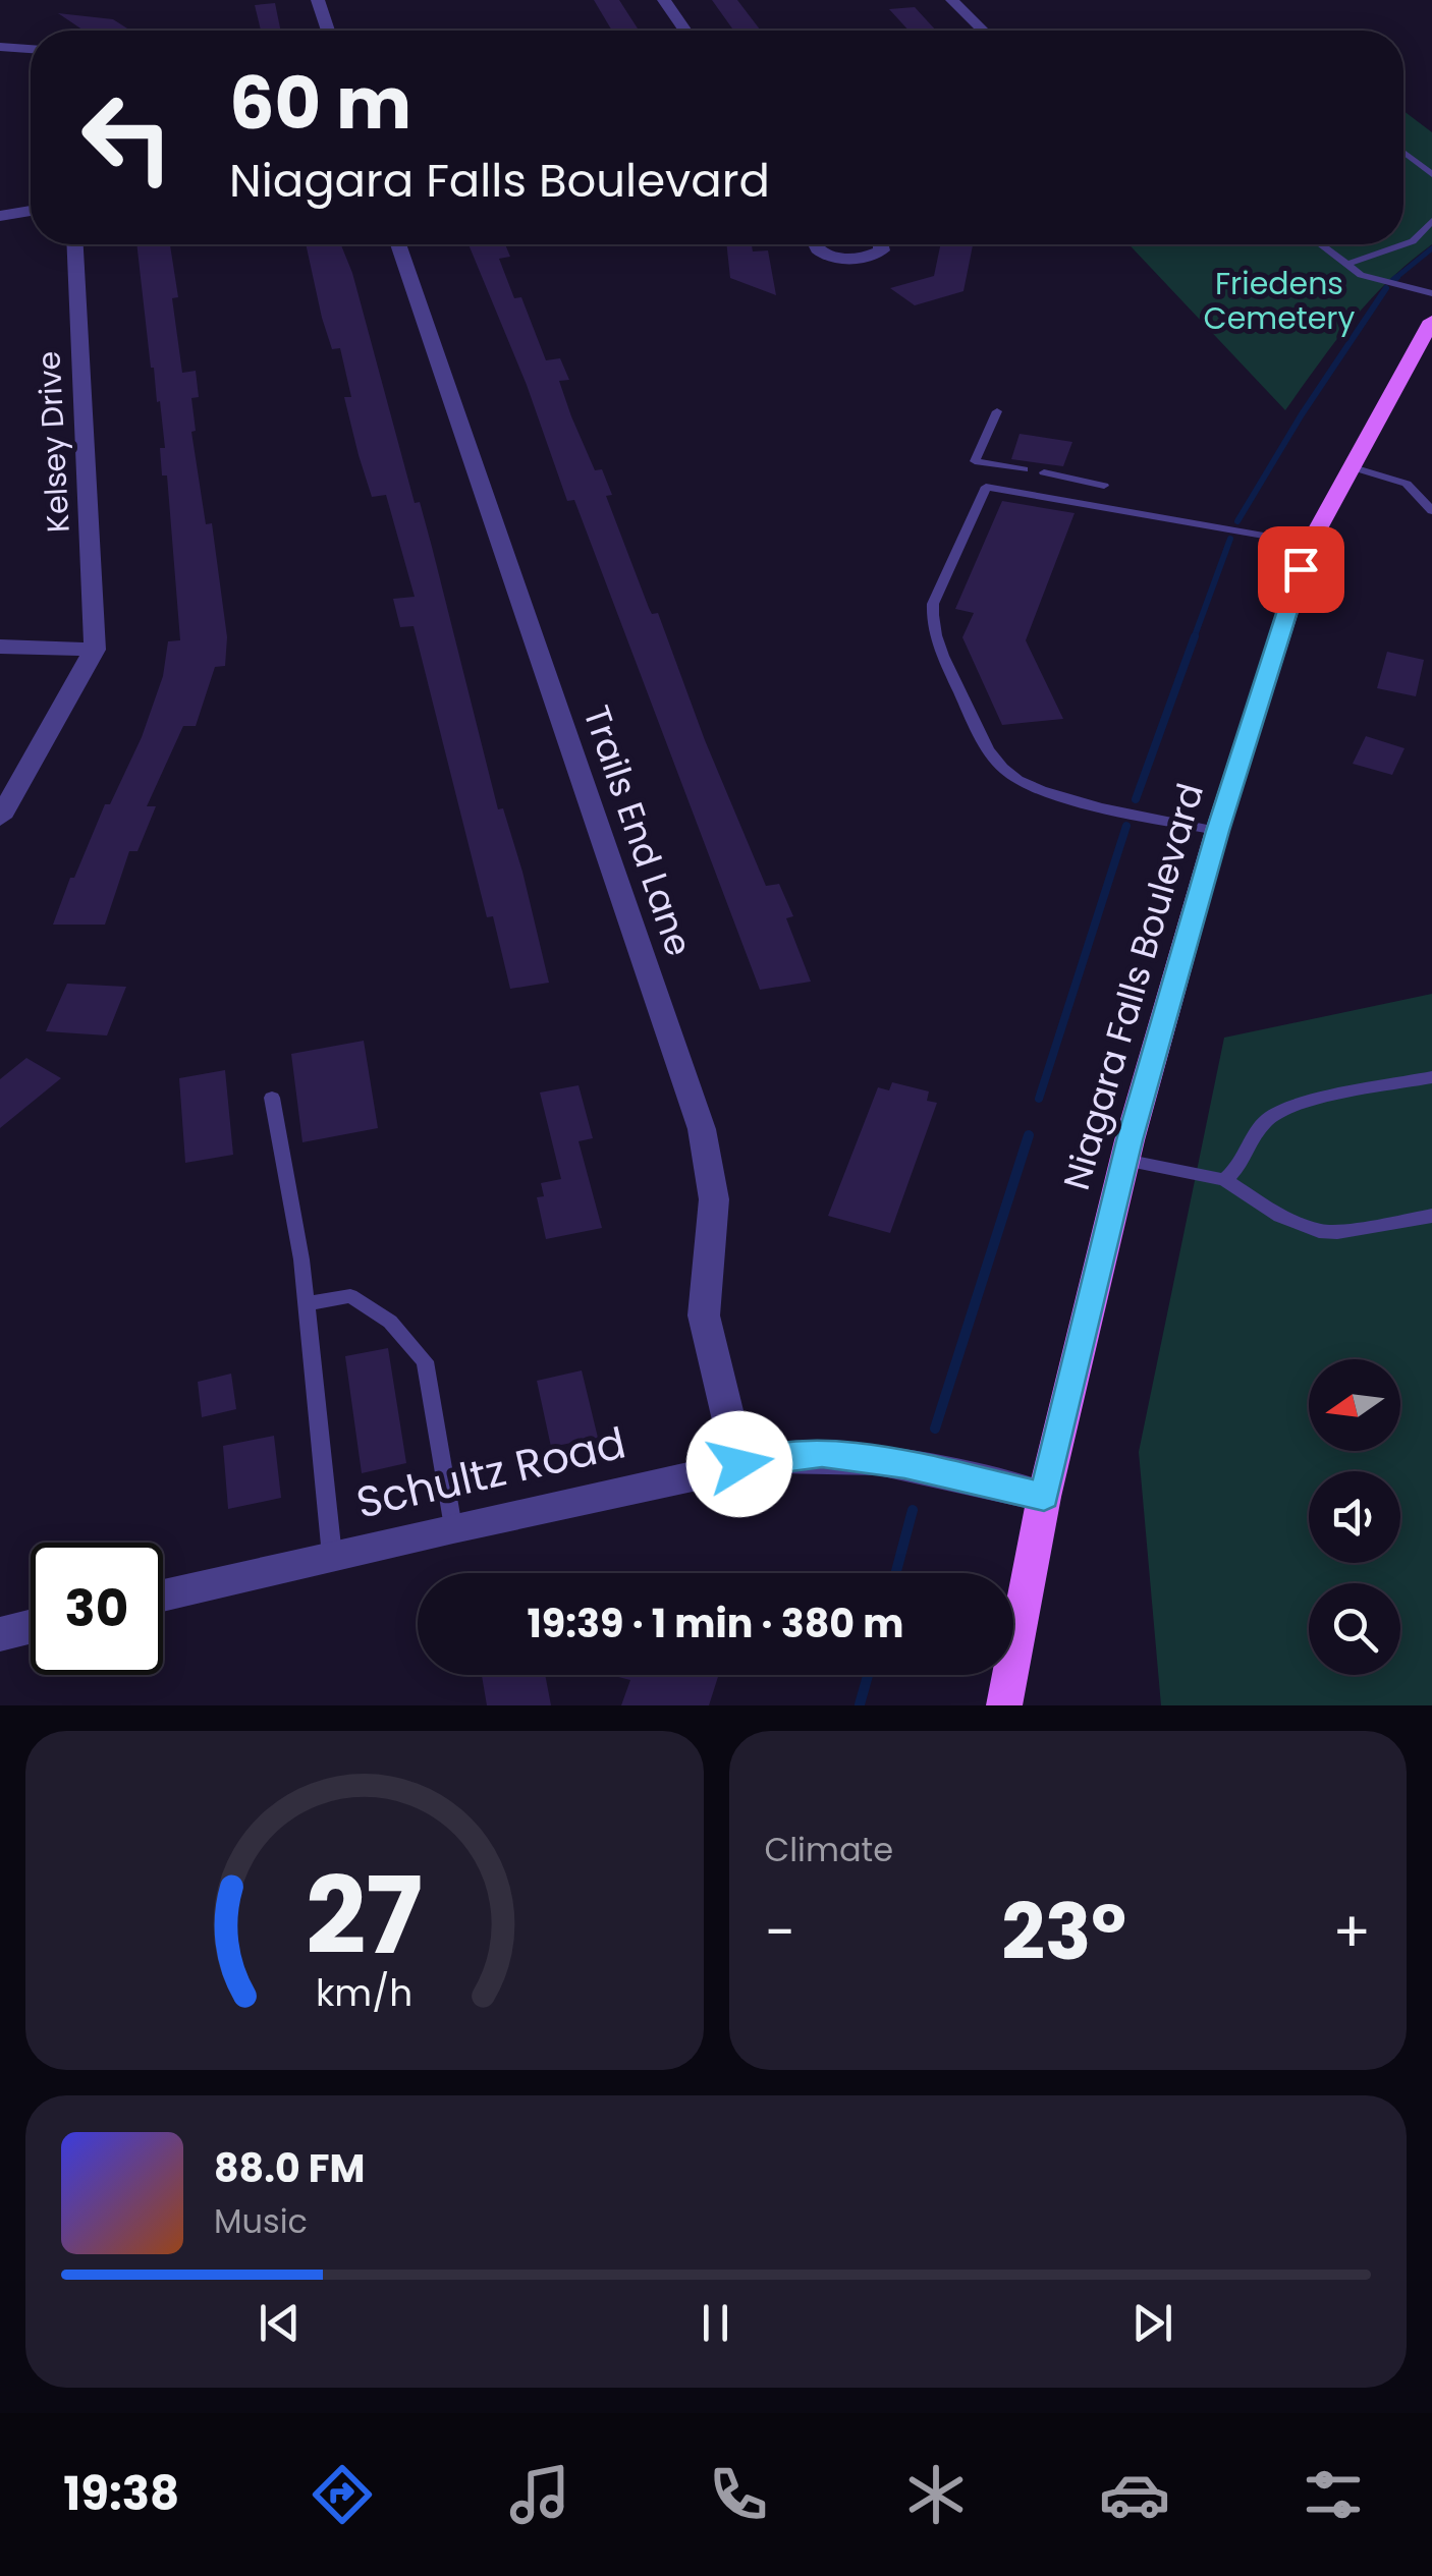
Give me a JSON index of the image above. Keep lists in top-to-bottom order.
{
  "streets": {
    "main road": ["Niagara Falls Boulevard"],
    "street": ["Kelsey Drive", "Trails End Lane", "Schultz Road"]
  },
  "crossings": [
    ["Trails End Lane", "Schultz Road"],
    ["Niagara Falls Boulevard", "Schultz Road"]
  ],
  "parks": ["Friedens Cemetery"],
  "north": "left",
  "page": {
    "turn": ["60 m", "Niagara Falls Boulevard"],
    "limit": "30",
    "trip": "19:39 · 1 min · 380 m",
    "tile": "Climate",
    "heat": ["−", "23°", "+"],
    "song": ["88.0 FM", "Music"],
    "tabs": "19:38",
    "gauge": ["27", "km/h"]
  }
}
